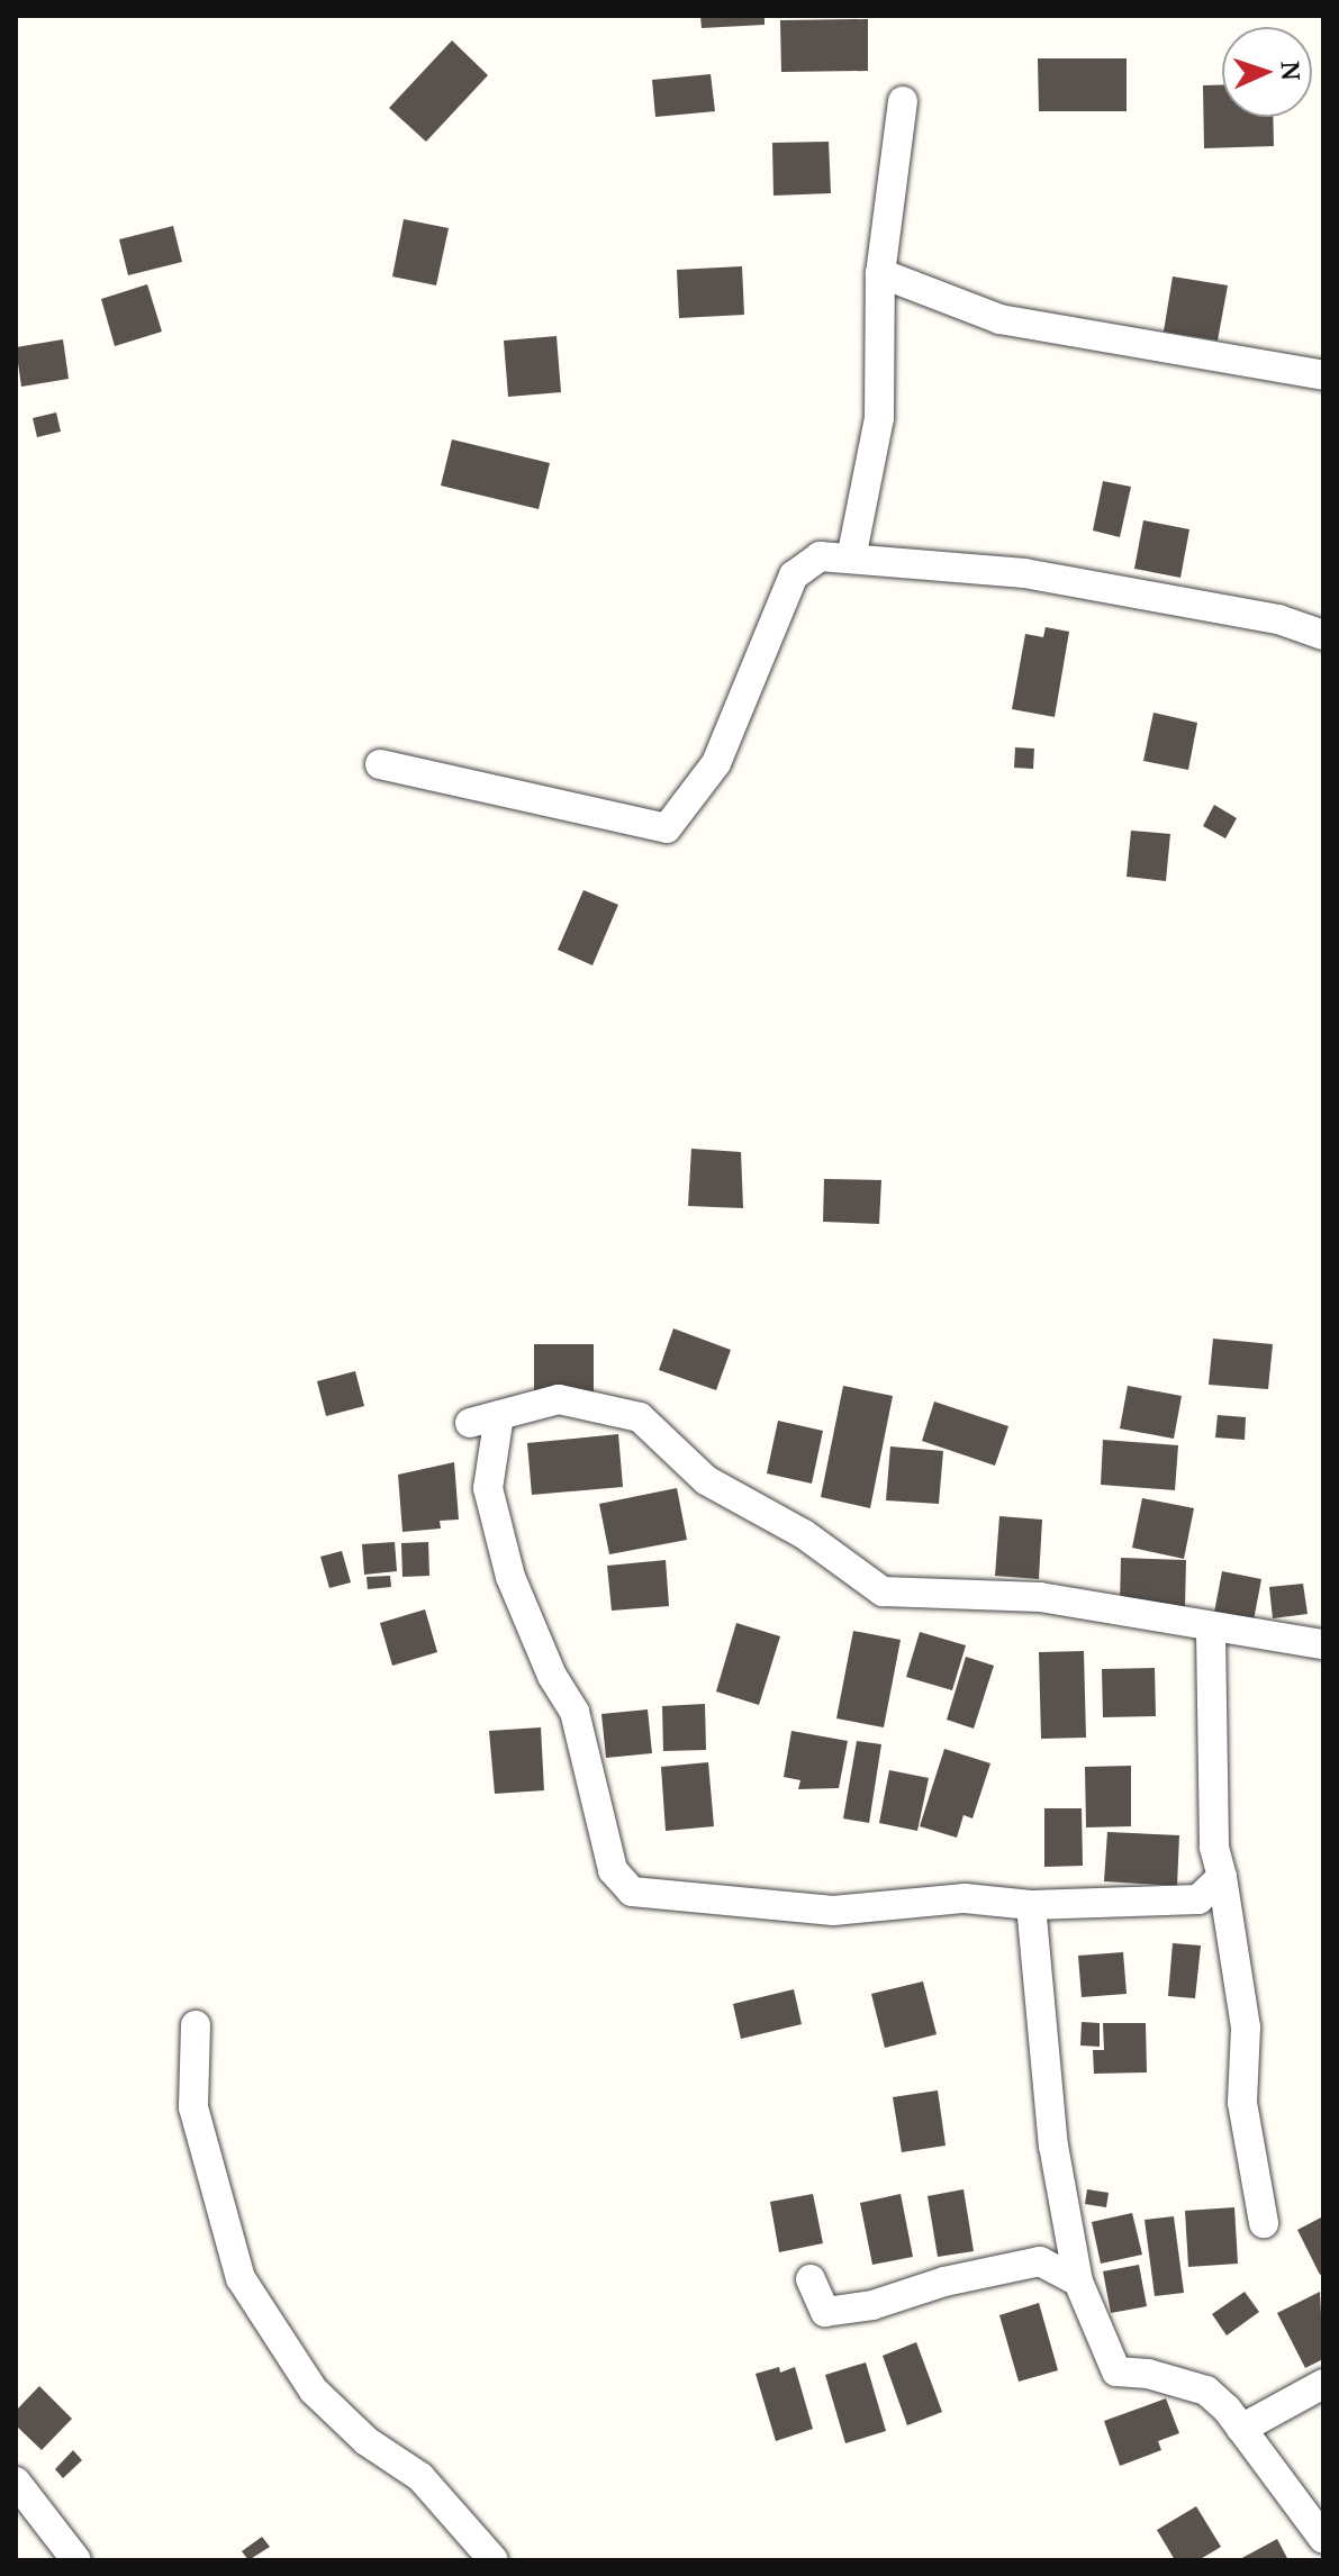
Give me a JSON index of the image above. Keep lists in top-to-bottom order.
{
  "north": "right"
}
